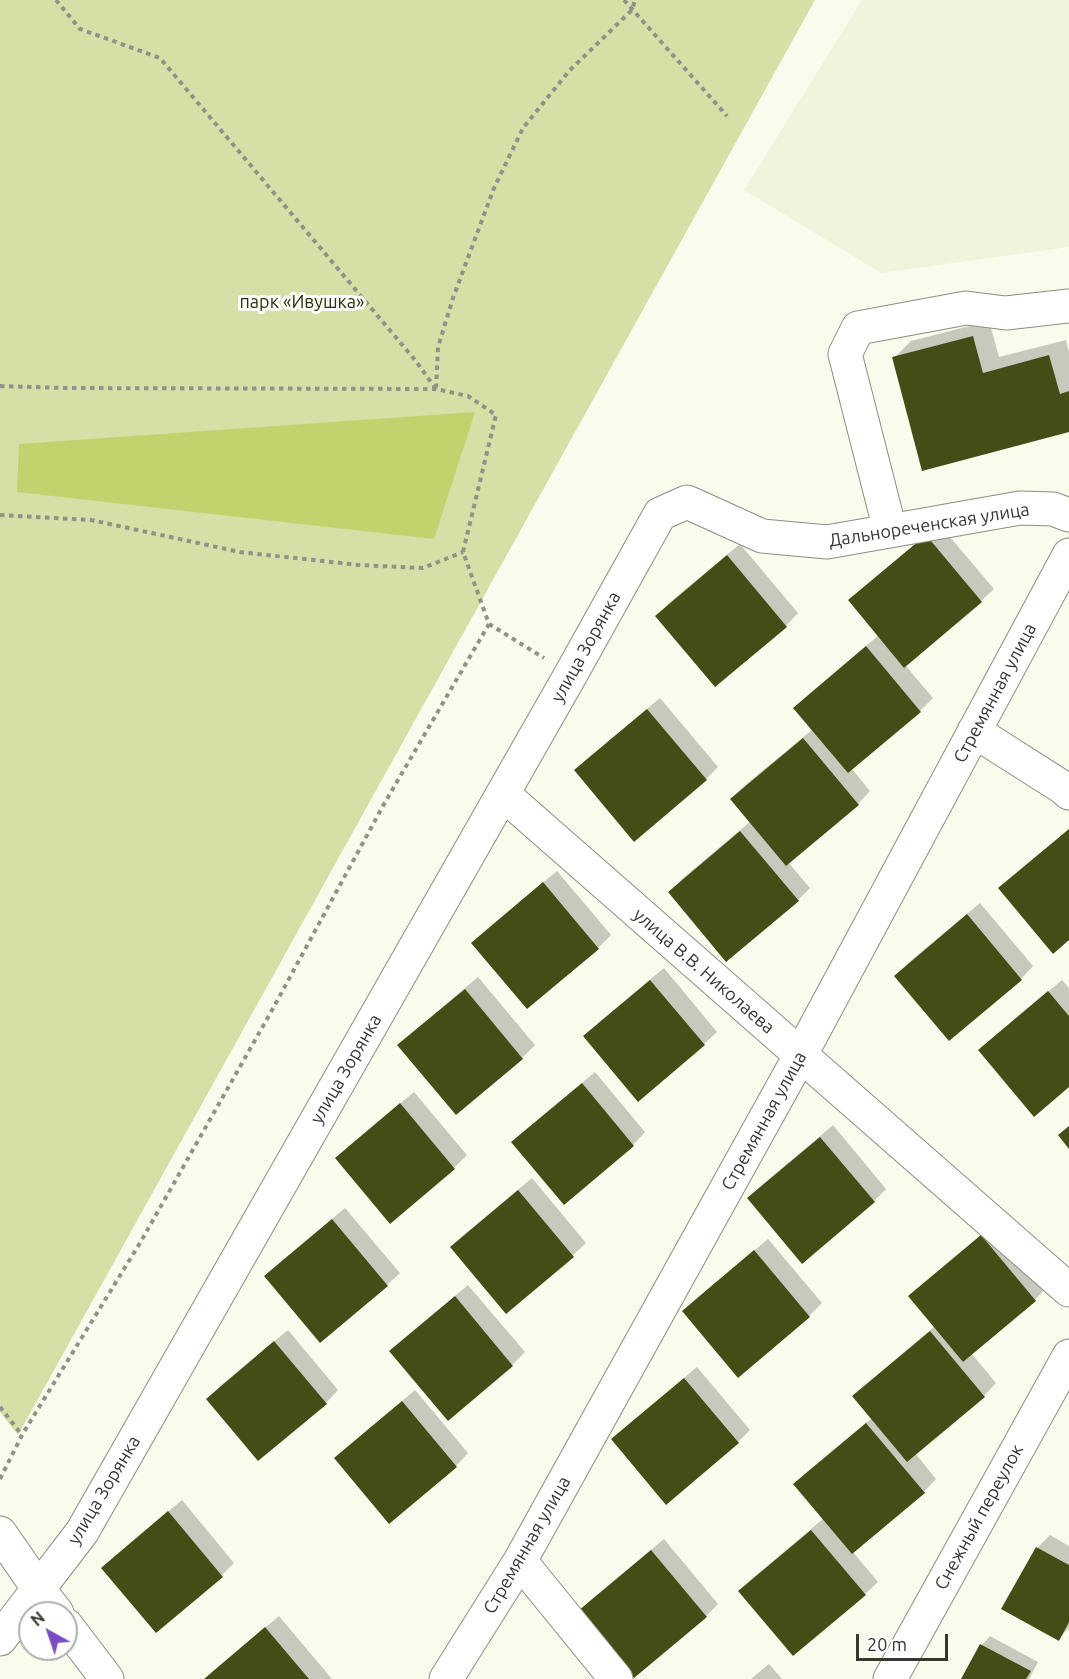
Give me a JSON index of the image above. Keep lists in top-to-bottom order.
{
  "streets": {
    "street": [
      "Дальнореченская улица",
      "улица Зорянка",
      "Стремянная улица",
      "улица В.В. Николаева",
      "Снежный переулок"
    ]
  },
  "crossings": [
    ["Дальнореченская улица", "улица Зорянка"],
    ["улица Зорянка", "улица В.В. Николаева"],
    ["Стремянная улица", "улица В.В. Николаева"]
  ],
  "parks": ["парк «Ивушка»"],
  "scale_bar": "20 m",
  "north": "top left"
}
